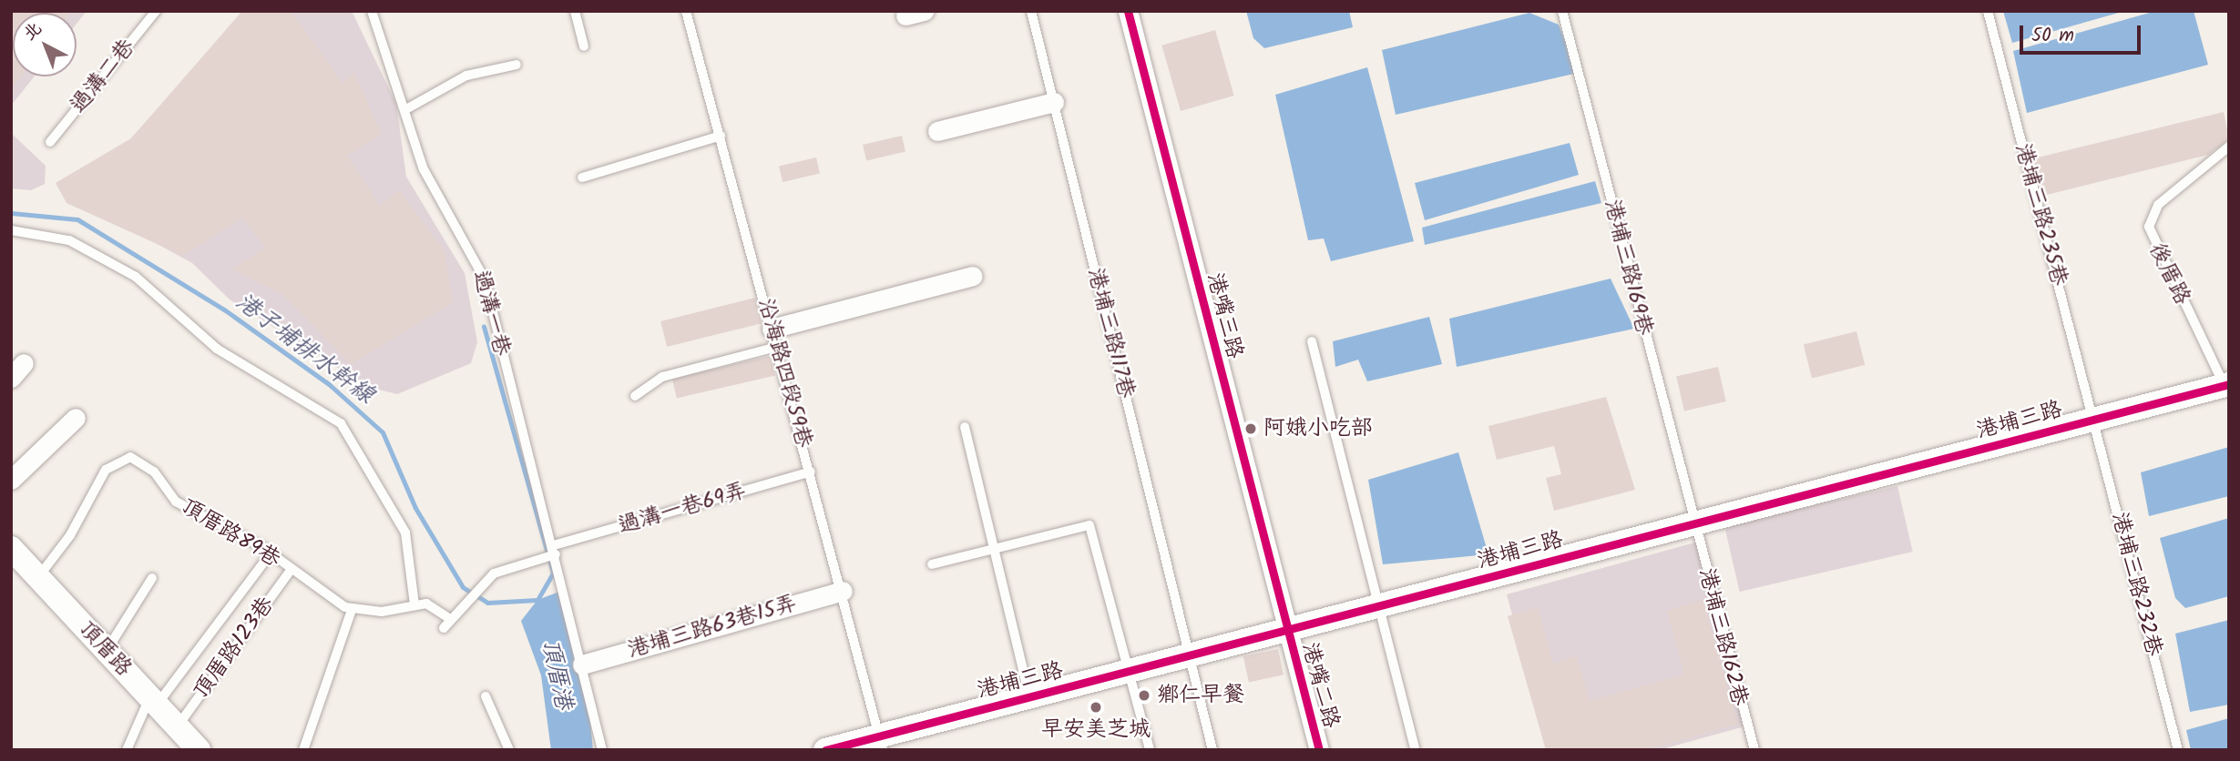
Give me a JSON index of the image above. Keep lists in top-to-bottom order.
{
  "streets": {
    "street": [
      "港嘴三路",
      "港埔三路",
      "港埔三路63巷15弄",
      "頂厝路",
      "港嘴二路"
    ],
    "lane": [
      "過溝二巷",
      "港埔三路235巷",
      "港埔三路169巷",
      "後厝路",
      "過溝一巷",
      "港埔三路117巷",
      "沿海路四段59巷",
      "過溝一巷69弄",
      "頂厝路89巷",
      "港埔三路232巷",
      "港埔三路162巷",
      "頂厝路123巷"
    ]
  },
  "crossings": [
    ["港埔三路235巷", "港埔三路"],
    ["港埔三路235巷", "港埔三路232巷"],
    ["港埔三路169巷", "港埔三路"],
    ["港埔三路169巷", "港埔三路162巷"],
    ["後厝路", "港埔三路"],
    ["過溝一巷", "過溝一巷69弄"],
    ["過溝一巷", "港埔三路63巷15弄"],
    ["港嘴三路", "港埔三路"],
    ["港嘴三路", "港嘴二路"],
    ["港埔三路117巷", "港埔三路"],
    ["沿海路四段59巷", "港埔三路"],
    ["沿海路四段59巷", "過溝一巷69弄"],
    ["沿海路四段59巷", "港埔三路63巷15弄"],
    ["港埔三路", "港埔三路232巷"],
    ["港埔三路", "港埔三路162巷"],
    ["港埔三路", "港嘴二路"],
    ["頂厝路89巷", "頂厝路123巷"],
    ["頂厝路89巷", "頂厝路"],
    ["頂厝路123巷", "頂厝路"]
  ],
  "water": ["港子埔排水幹線", "頂厝港"],
  "places": ["阿娥小吃部", "鄉仁早餐", "早安美芝城"],
  "scale_bar": "50 m",
  "north": "top left"
}
